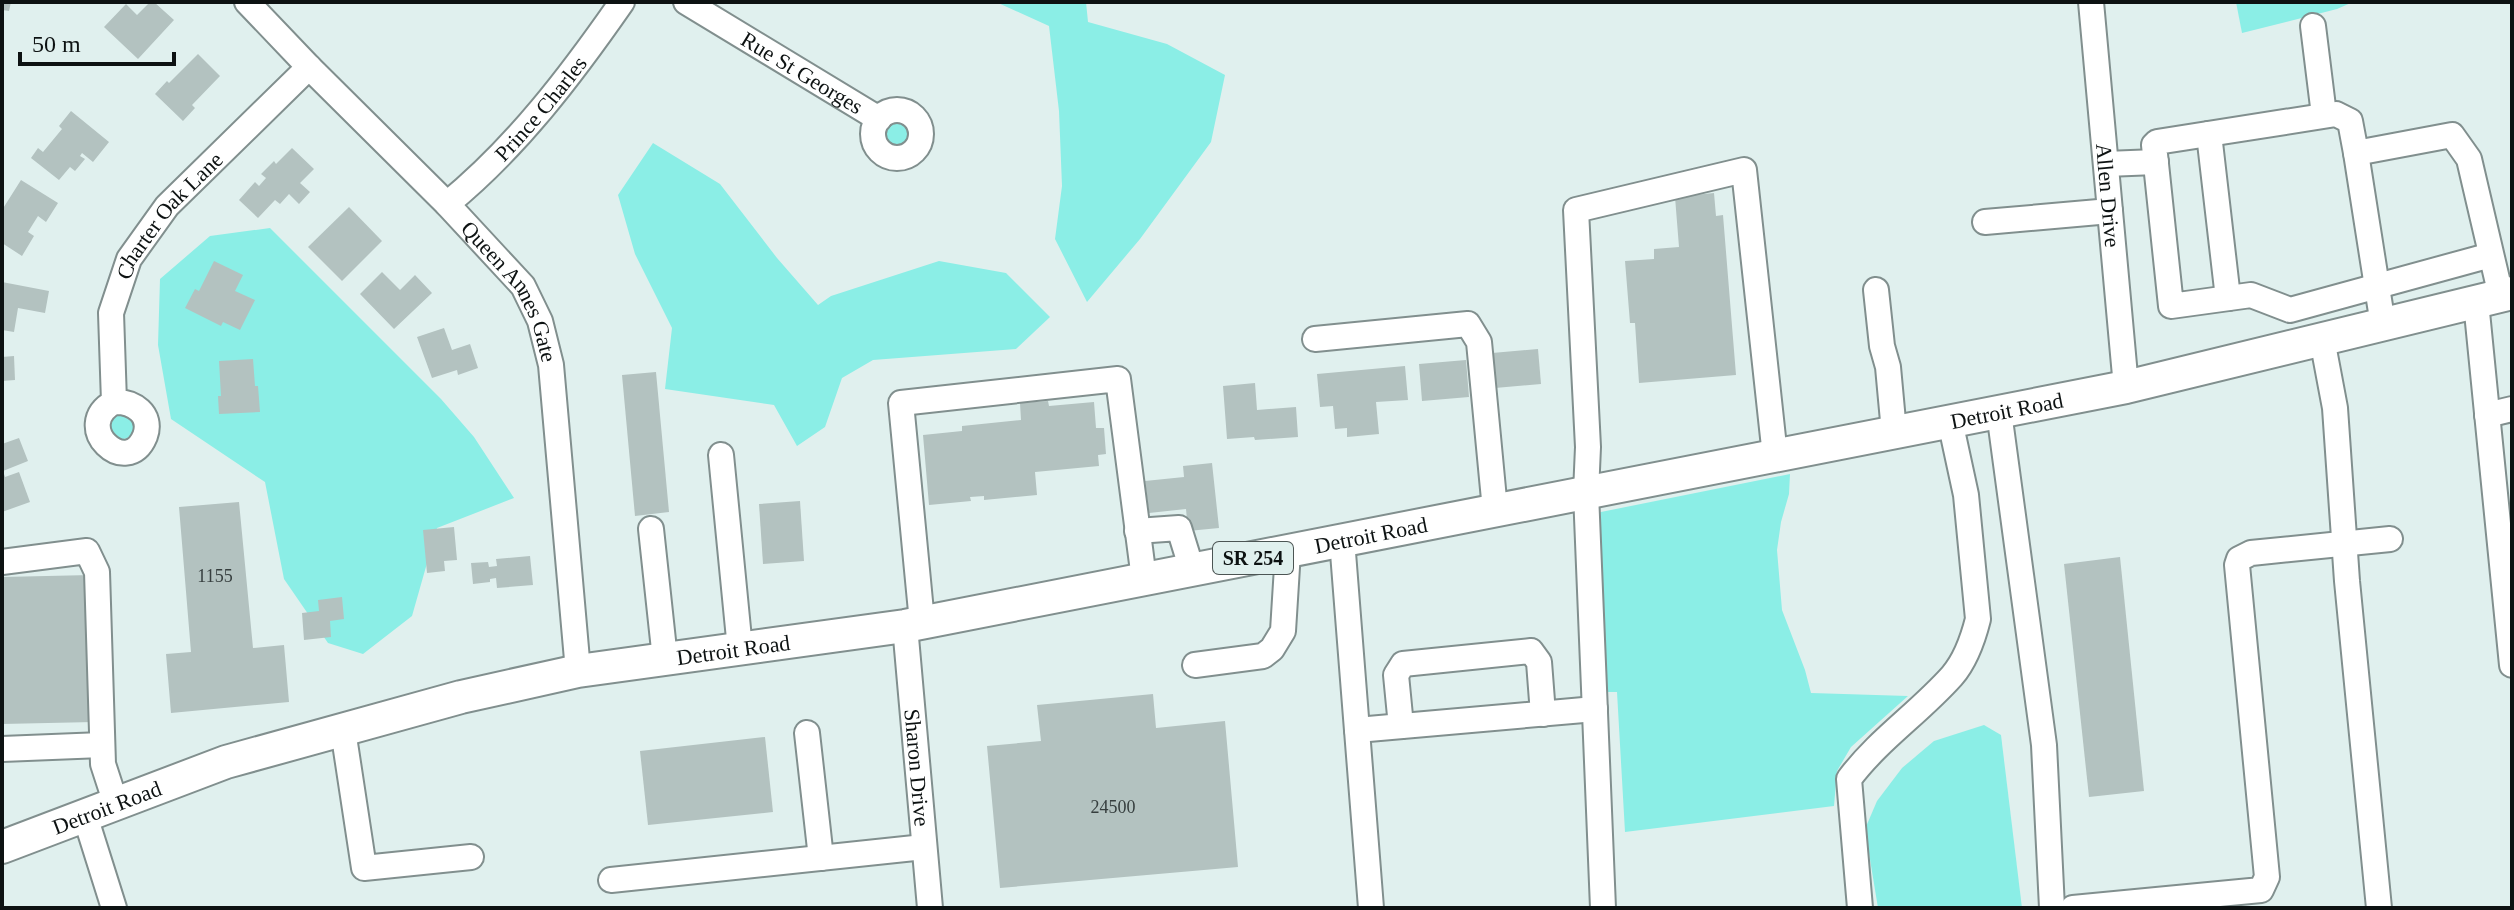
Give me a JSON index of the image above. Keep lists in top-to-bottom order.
{
  "streets": {
    "main road": ["Detroit Road", "SR 254"],
    "street": [
      "Rue St Georges",
      "Prince Charles",
      "Allen Drive",
      "Charter Oak Lane",
      "Queen Annes Gate",
      "Sharon Drive"
    ]
  },
  "crossings": [
    ["Prince Charles", "Queen Annes Gate"],
    ["Allen Drive", "Detroit Road"],
    ["Charter Oak Lane", "Queen Annes Gate"],
    ["Queen Annes Gate", "Detroit Road"],
    ["Detroit Road", "Sharon Drive"]
  ],
  "house_numbers": ["1155", "24500"],
  "scale_bar": "50 m"
}
